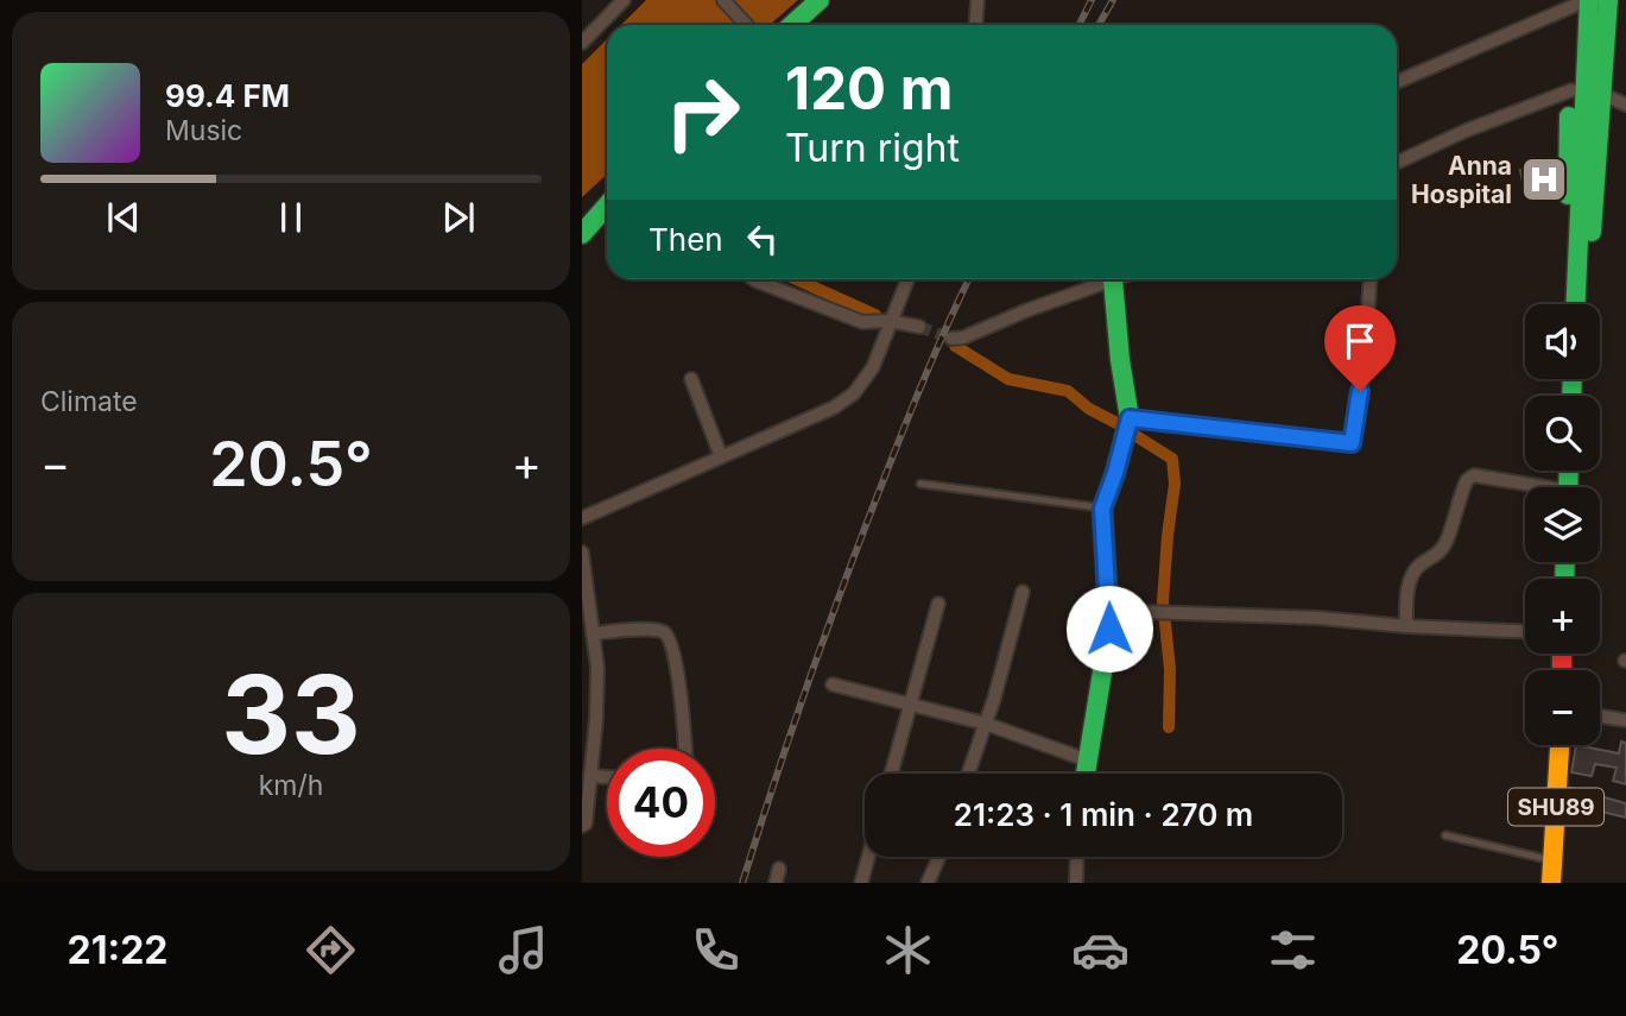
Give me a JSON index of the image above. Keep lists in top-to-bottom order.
{
  "streets": {
    "main road": ["SHU89"]
  },
  "places": {
    "hospital": ["Anna Hospital"]
  },
  "page": {
    "turn": ["120 m", "Turn right"],
    "song": ["99.4 FM", "Music"],
    "then": "Then",
    "tile": [
      "Climate",
      ["33", "km/h"]
    ],
    "map_buttons": ["+", "−"],
    "heat": ["−", "20.5°", "+"],
    "limit": "40",
    "trip": "21:23 · 1 min · 270 m",
    "tabs": ["21:22", "20.5°"]
  }
}
